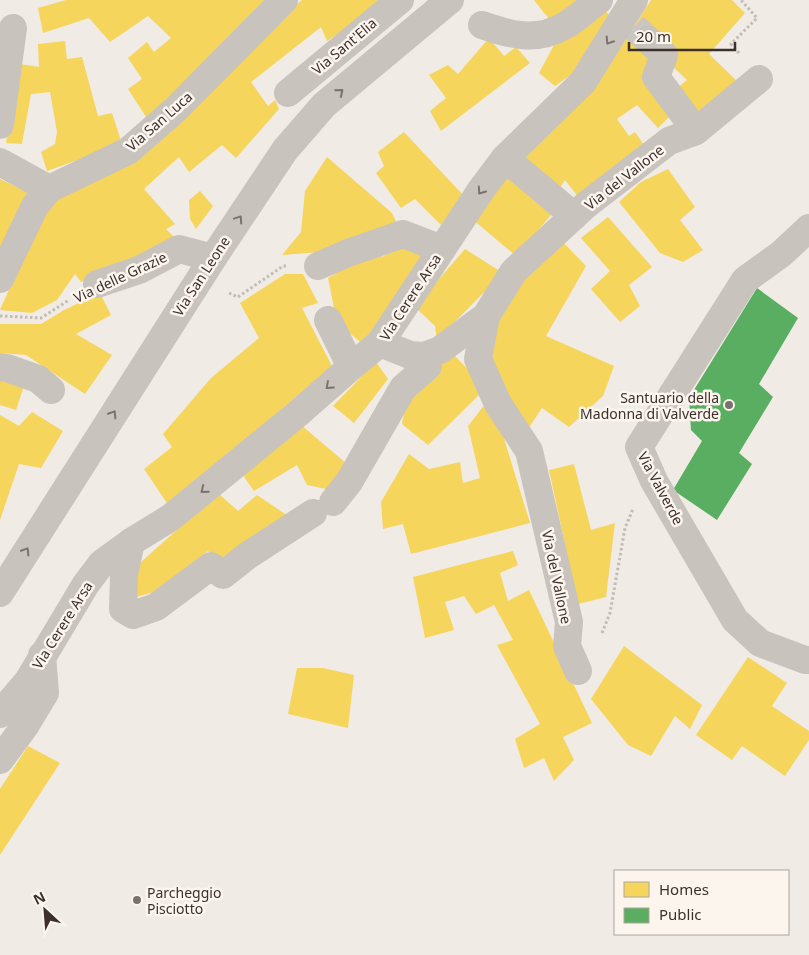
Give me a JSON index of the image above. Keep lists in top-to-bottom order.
{
  "streets": {
    "street": [
      "Via Sant'Elia",
      "Via San Luca",
      "Via del Vallone",
      "Via San Leone",
      "Via delle Grazie",
      "Via Cerere Arsa",
      "Via Valverde"
    ]
  },
  "crossings": [
    ["Via San Leone", "Via delle Grazie"]
  ],
  "one_way": ["Via San Leone", "Via Cerere Arsa"],
  "places": ["Santuario della Madonna di Valverde", "Parcheggio Pisciotto"],
  "legend": ["Homes", "Public"],
  "scale_bar": "20 m",
  "north": "top left"
}
